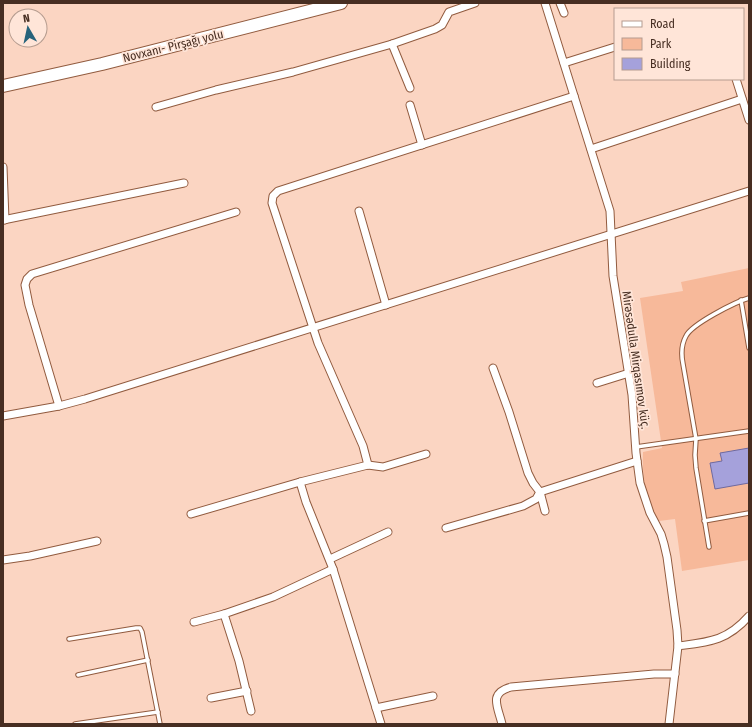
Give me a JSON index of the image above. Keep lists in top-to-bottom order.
{
  "streets": {
    "main road": ["Novxanı- Pirşağı yolu"],
    "street": ["Mirəsədulla Mirqasımov küç."]
  },
  "legend": ["Road", "Park", "Building"],
  "north": "top"
}
